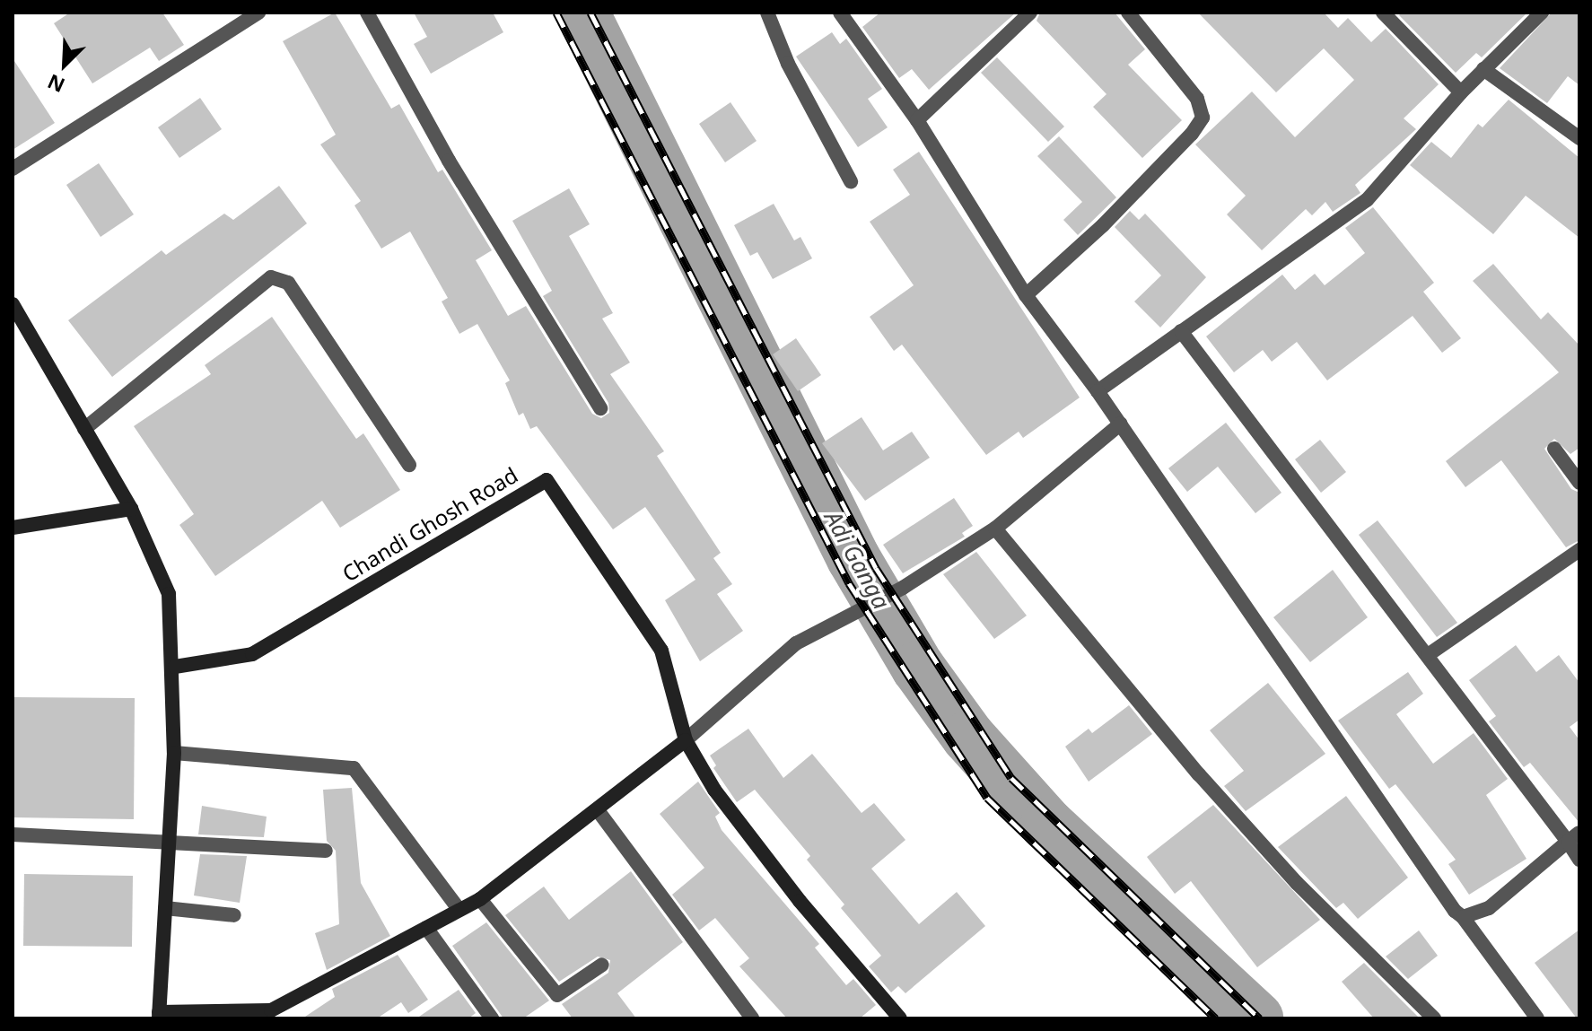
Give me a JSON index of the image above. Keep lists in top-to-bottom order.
{
  "streets": {
    "street": ["Chandi Ghosh Road"]
  },
  "water": ["Adi Ganga"],
  "north": "bottom left"
}
